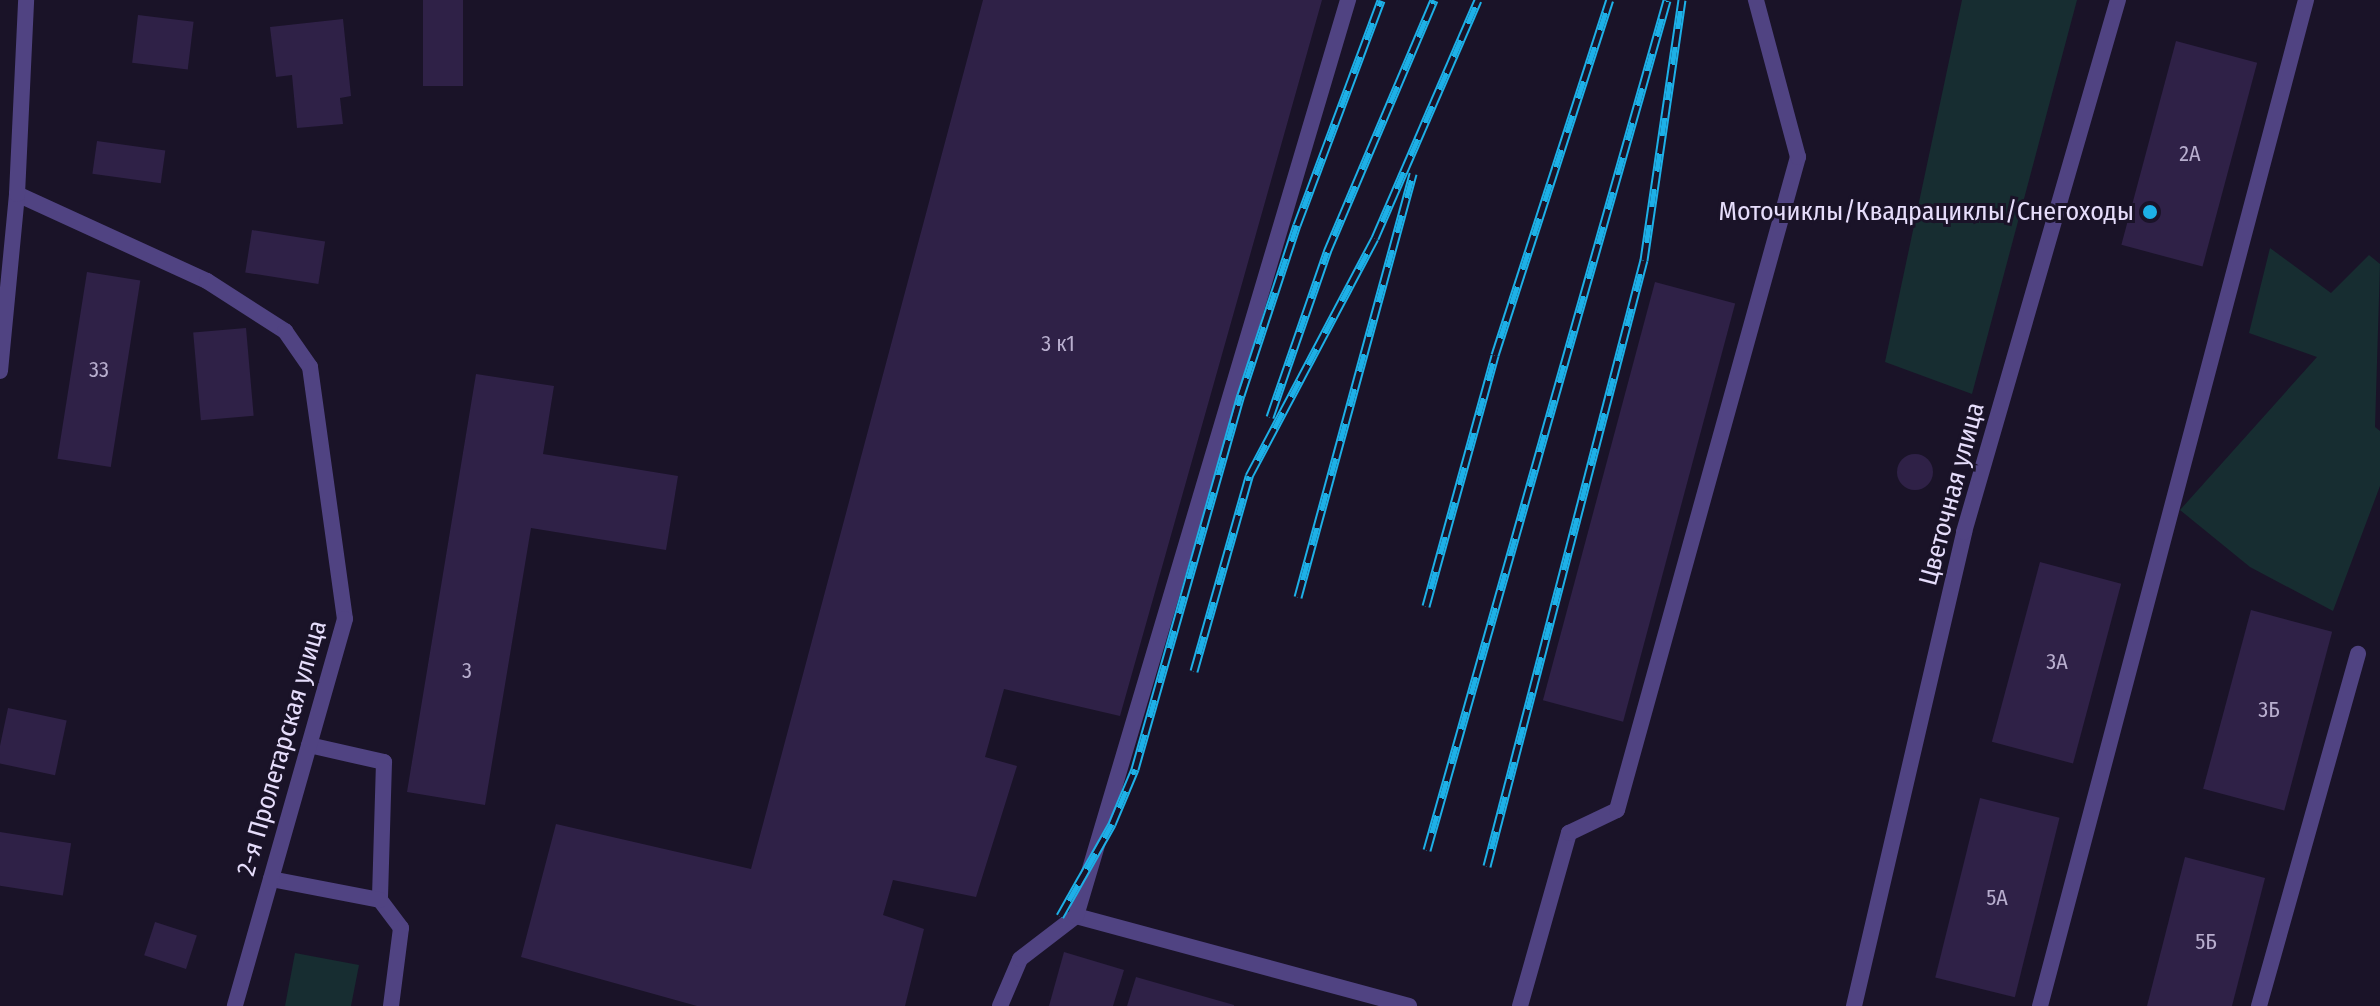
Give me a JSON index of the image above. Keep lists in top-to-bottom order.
{
  "streets": {
    "street": ["Цветочная улица", "2-я Пролетарская улица"]
  },
  "places": ["Моточиклы/Квадрациклы/Снегоходы"],
  "house_numbers": [
    "2А",
    "3 к1",
    "33",
    "3А",
    "3",
    "3Б",
    "5А",
    "5Б"
  ]
}
